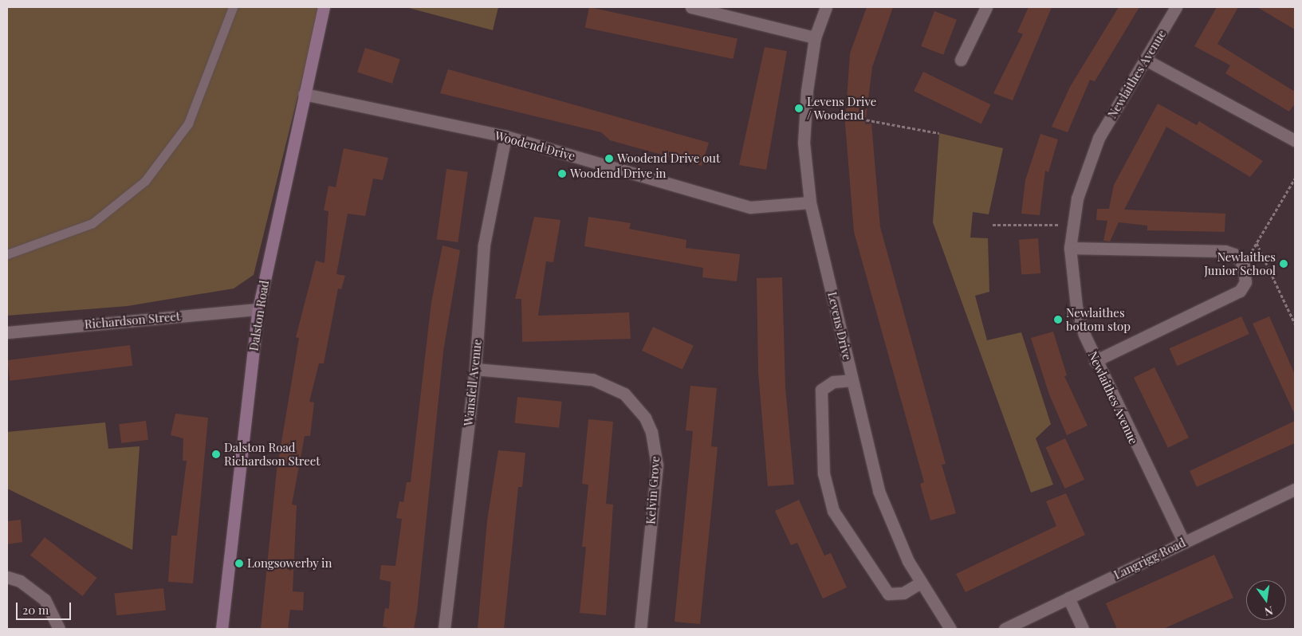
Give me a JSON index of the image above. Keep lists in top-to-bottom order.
{
  "streets": {
    "main road": ["Dalston Road"],
    "street": [
      "Newlaithes Avenue",
      "Woodend Drive",
      "Richardson Street",
      "Levens Drive",
      "Wansfell Avenue",
      "Kelvin Grove",
      "Langrigg Road"
    ]
  },
  "crossings": [
    ["Newlaithes Avenue", "Langrigg Road"],
    ["Woodend Drive", "Dalston Road"],
    ["Woodend Drive", "Levens Drive"],
    ["Woodend Drive", "Wansfell Avenue"],
    ["Dalston Road", "Richardson Street"],
    ["Wansfell Avenue", "Kelvin Grove"]
  ],
  "places": [
    "Levens Drive / Woodend",
    "Woodend Drive out",
    "Woodend Drive in",
    "Newlaithes Junior School",
    "Newlaithes bottom stop",
    "Dalston Road Richardson Street",
    "Longsowerby in"
  ],
  "scale_bar": "20 m",
  "north": "bottom"
}
